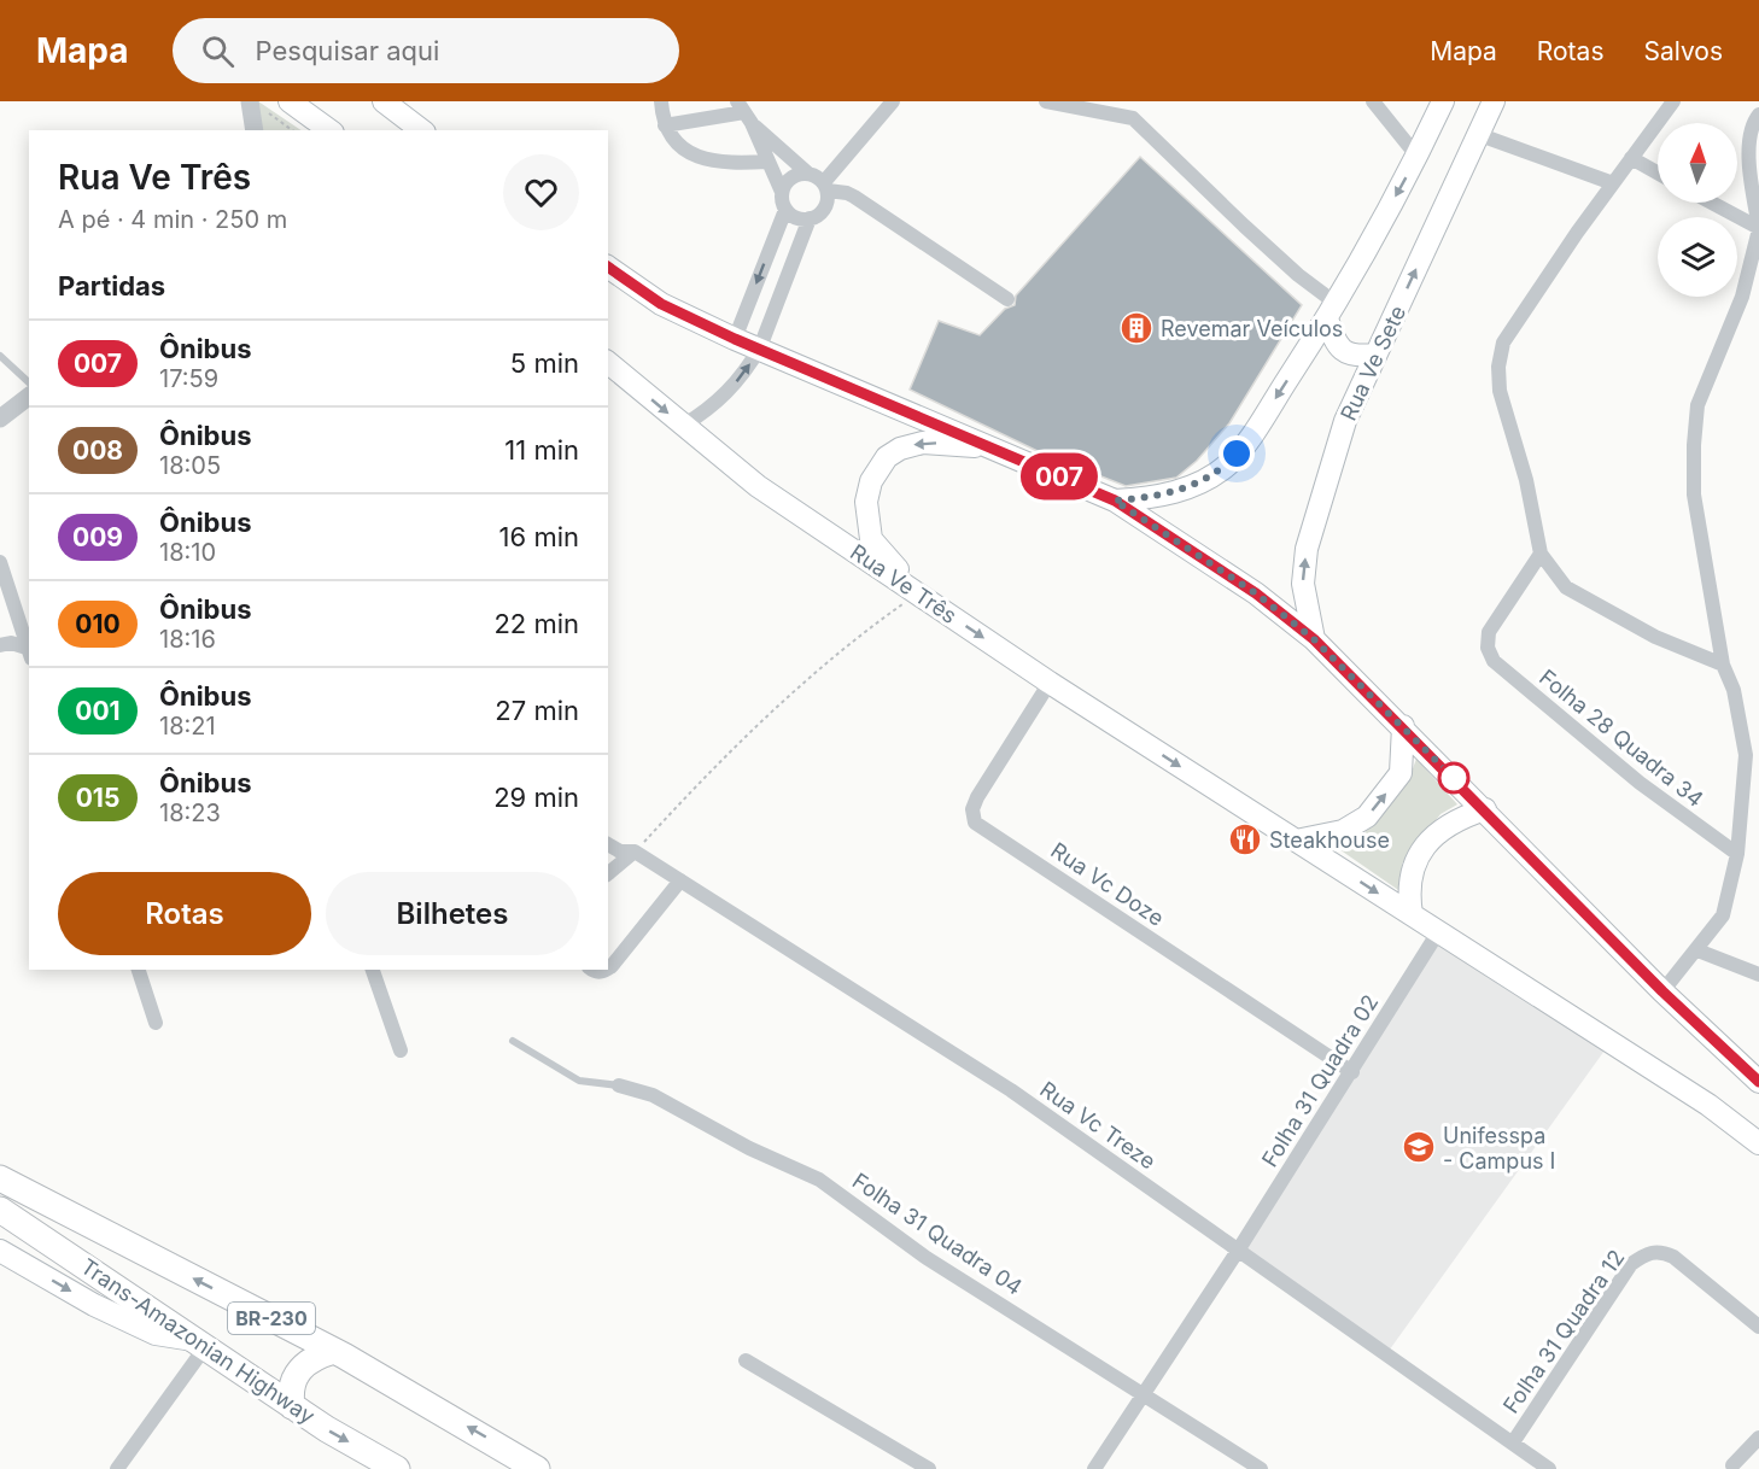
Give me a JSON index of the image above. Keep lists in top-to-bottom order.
{
  "streets": {
    "highway": ["BR-230", "Trans-Amazonian Highway"],
    "main road": ["Rua Ve Sete", "Rua Ve Três"],
    "street": [
      "Folha 28 Quadra 34",
      "Rua Vc Doze",
      "Folha 31 Quadra 02",
      "Rua Vc Treze",
      "Folha 31 Quadra 04",
      "Folha 31 Quadra 12"
    ]
  },
  "crossings": [
    ["Rua Ve Três", "Rua Vc Doze"],
    ["Rua Ve Três", "Folha 31 Quadra 02"],
    ["Rua Vc Doze", "Folha 31 Quadra 02"],
    ["Folha 31 Quadra 02", "Rua Vc Treze"],
    ["Folha 31 Quadra 02", "Folha 31 Quadra 04"],
    ["Rua Vc Treze", "Folha 31 Quadra 12"]
  ],
  "places": {
    "building": ["Revemar Veículos"],
    "restaurant": ["Steakhouse"],
    "school or university": ["Unifesspa - Campus I"]
  },
  "lines": ["bus line 007"],
  "north": "top",
  "page": {
    "header": "Mapa",
    "search": "Pesquisar aqui",
    "nav": ["Mapa", "Rotas", "Salvos"],
    "on_map": "007",
    "heading": [
      ["Rua Ve Três", "A pé · 4 min · 250 m"],
      "Partidas"
    ],
    "list": [
      {
        "mark": "007",
        "name": "Ônibus",
        "note": "17:59",
        "value": "5 min"
      },
      {
        "mark": "008",
        "name": "Ônibus",
        "note": "18:05",
        "value": "11 min"
      },
      {
        "mark": "009",
        "name": "Ônibus",
        "note": "18:10",
        "value": "16 min"
      },
      {
        "mark": "010",
        "name": "Ônibus",
        "note": "18:16",
        "value": "22 min"
      },
      {
        "mark": "001",
        "name": "Ônibus",
        "note": "18:21",
        "value": "27 min"
      },
      {
        "mark": "015",
        "name": "Ônibus",
        "note": "18:23",
        "value": "29 min"
      }
    ],
    "buttons": ["Rotas", "Bilhetes"]
  }
}
